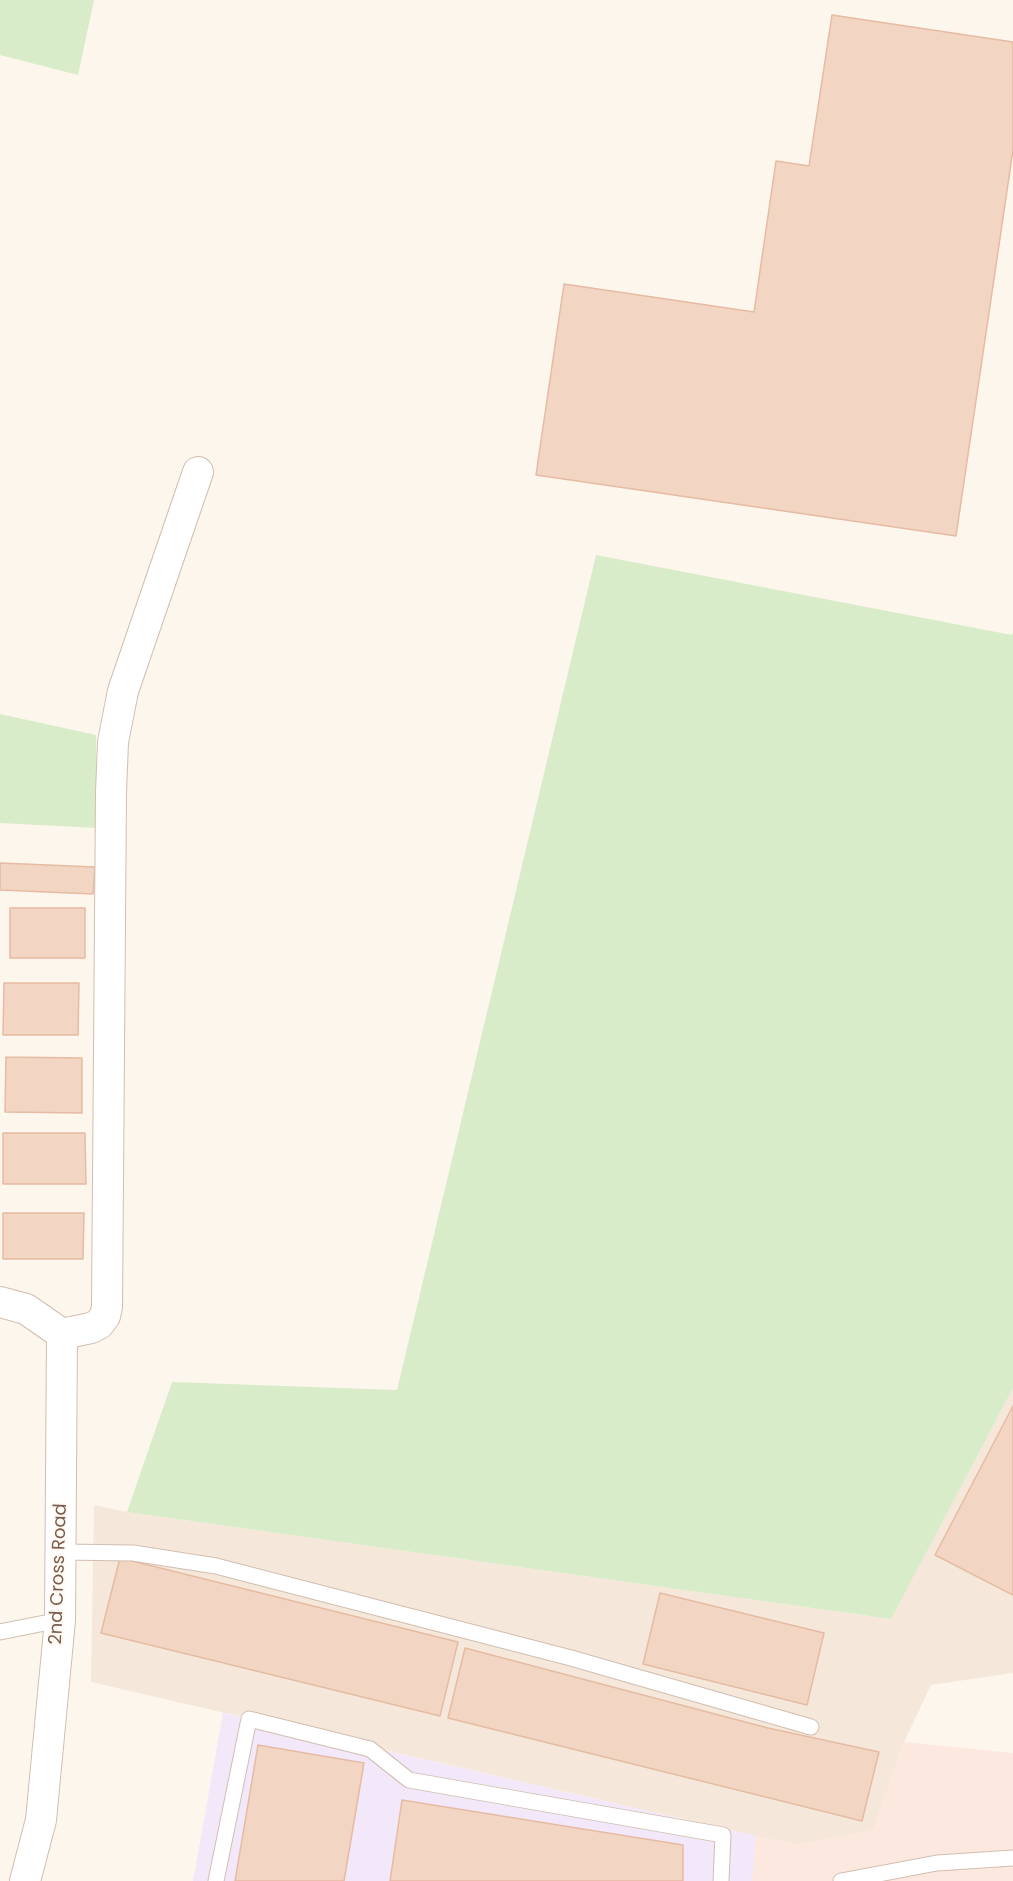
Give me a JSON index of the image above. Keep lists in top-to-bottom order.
{
  "streets": {
    "street": ["2nd Cross Road"]
  }
}
